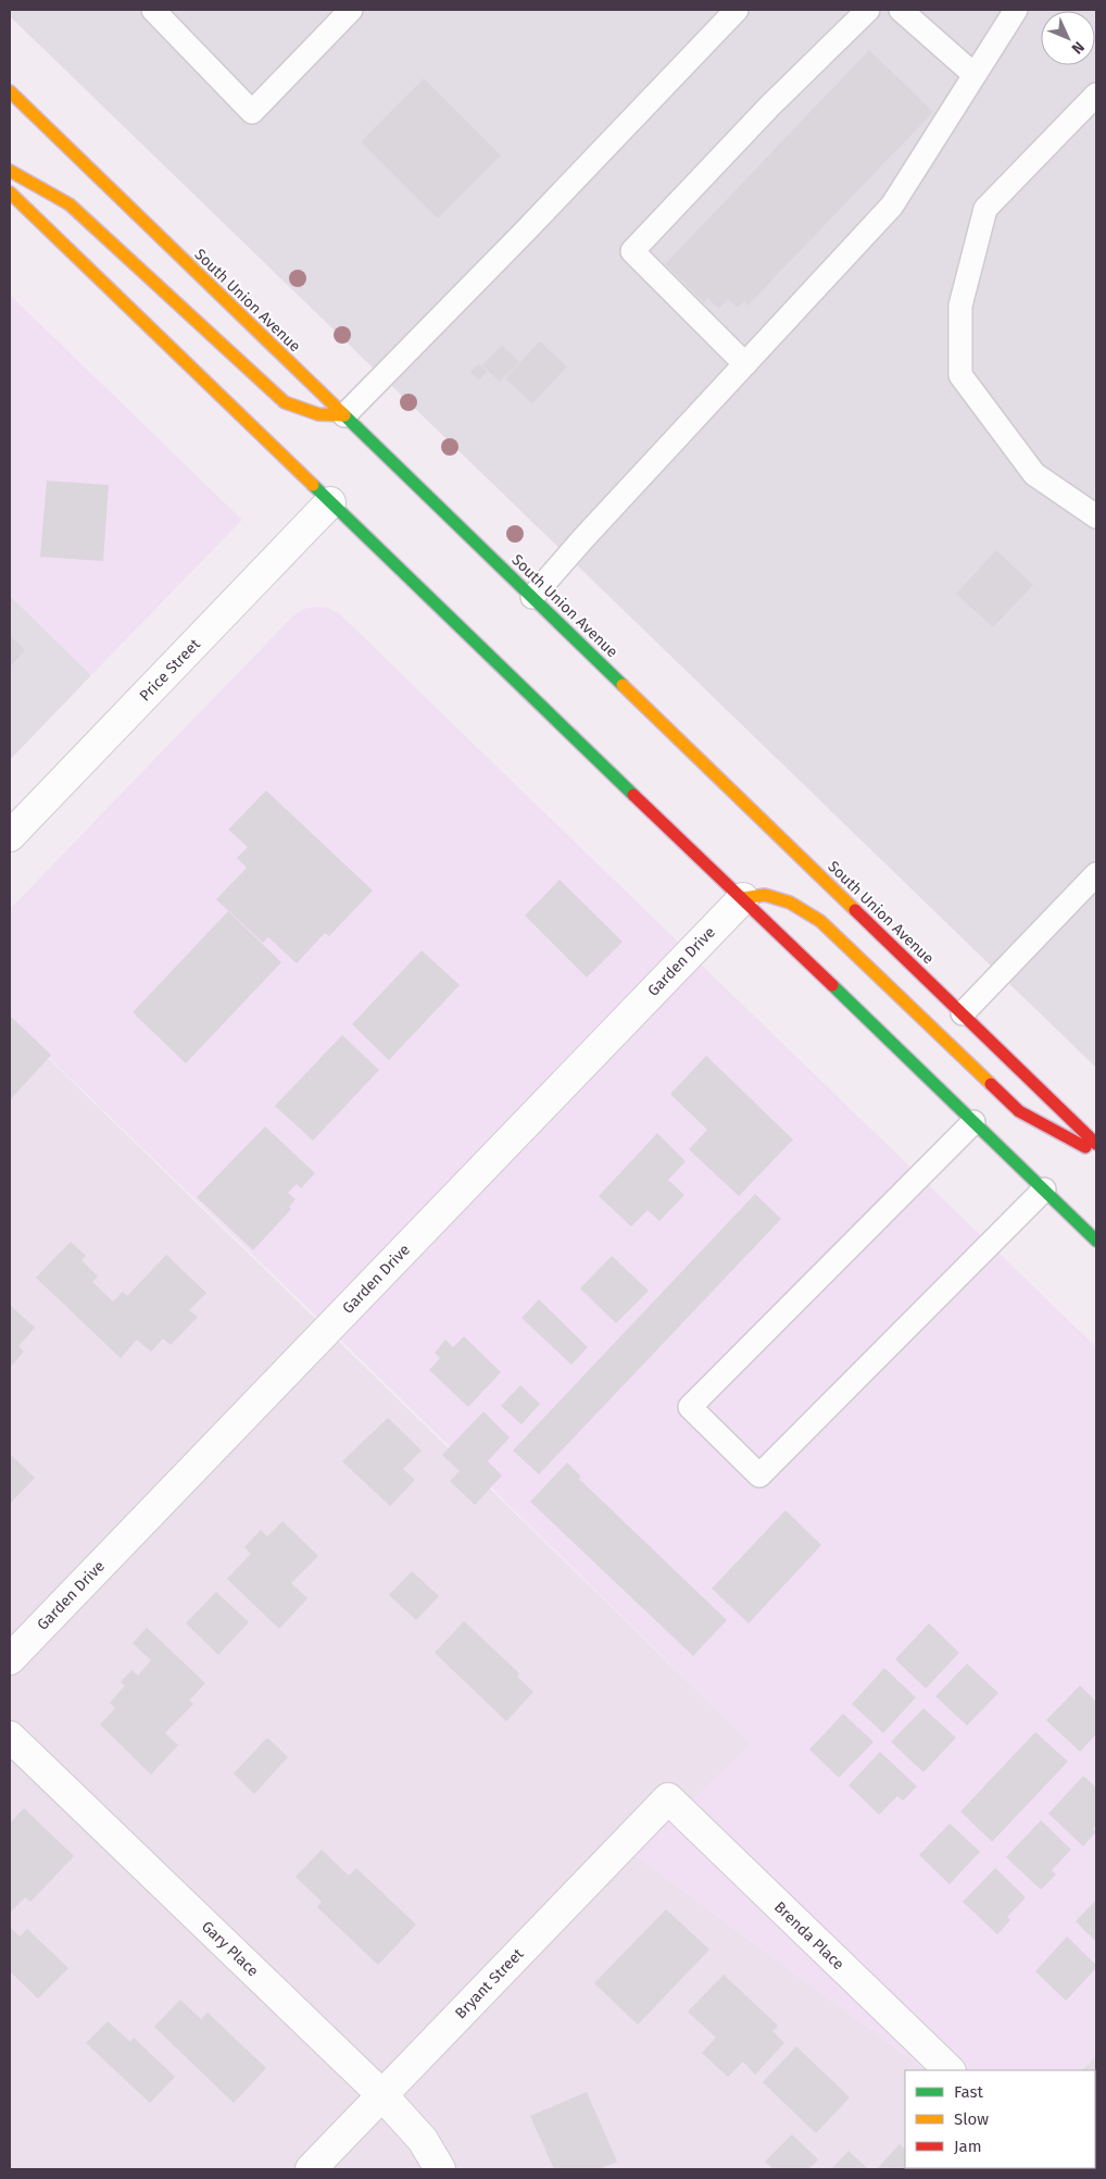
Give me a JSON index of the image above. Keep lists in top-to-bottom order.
{
  "streets": {
    "main road": ["South Union Avenue"],
    "street": [
      "Price Street",
      "Garden Drive",
      "Brenda Place",
      "Gary Place",
      "Bryant Street"
    ]
  },
  "crossings": [
    ["Brenda Place", "Bryant Street"],
    ["Gary Place", "Bryant Street"]
  ],
  "legend": ["Fast", "Slow", "Jam"],
  "north": "bottom right"
}
